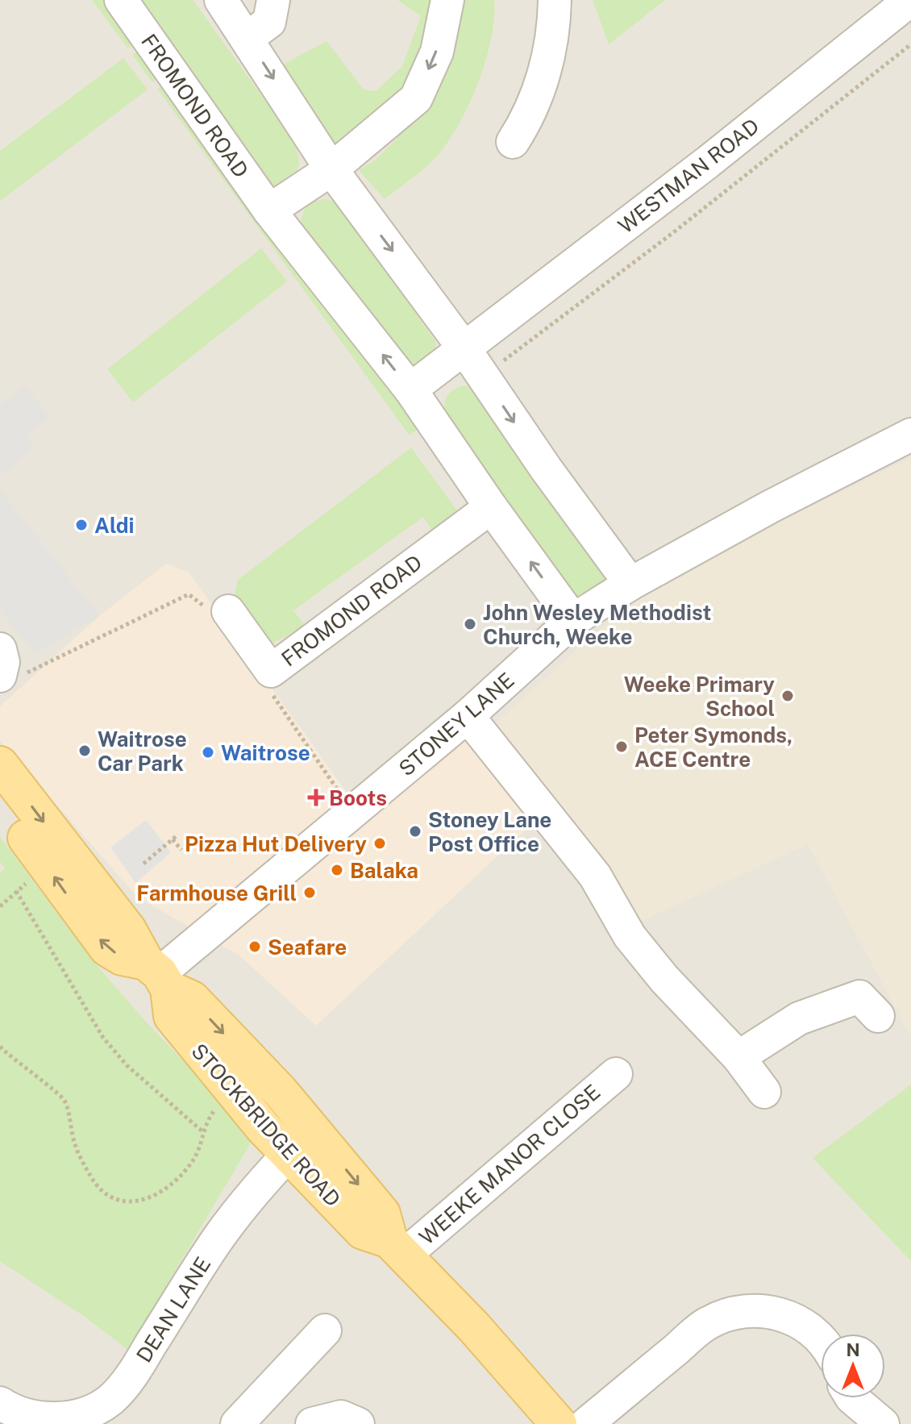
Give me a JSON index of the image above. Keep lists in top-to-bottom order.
{
  "streets": {
    "main road": ["STOCKBRIDGE ROAD"],
    "street": [
      "FROMOND ROAD",
      "WESTMAN ROAD",
      "STONEY LANE",
      "WEEKE MANOR CLOSE",
      "DEAN LANE"
    ]
  },
  "crossings": [
    ["FROMOND ROAD", "STONEY LANE"],
    ["STONEY LANE", "STOCKBRIDGE ROAD"],
    ["STOCKBRIDGE ROAD", "WEEKE MANOR CLOSE"],
    ["STOCKBRIDGE ROAD", "DEAN LANE"]
  ],
  "places": {
    "other": [
      "Aldi",
      "John Wesley Methodist Church, Weeke",
      "Weeke Primary School",
      "Peter Symonds, ACE Centre",
      "Waitrose Car Park",
      "Waitrose",
      "Stoney Lane Post Office",
      "Pizza Hut Delivery",
      "Balaka",
      "Farmhouse Grill",
      "Seafare"
    ],
    "health": ["Boots"]
  },
  "north": "top"
}
